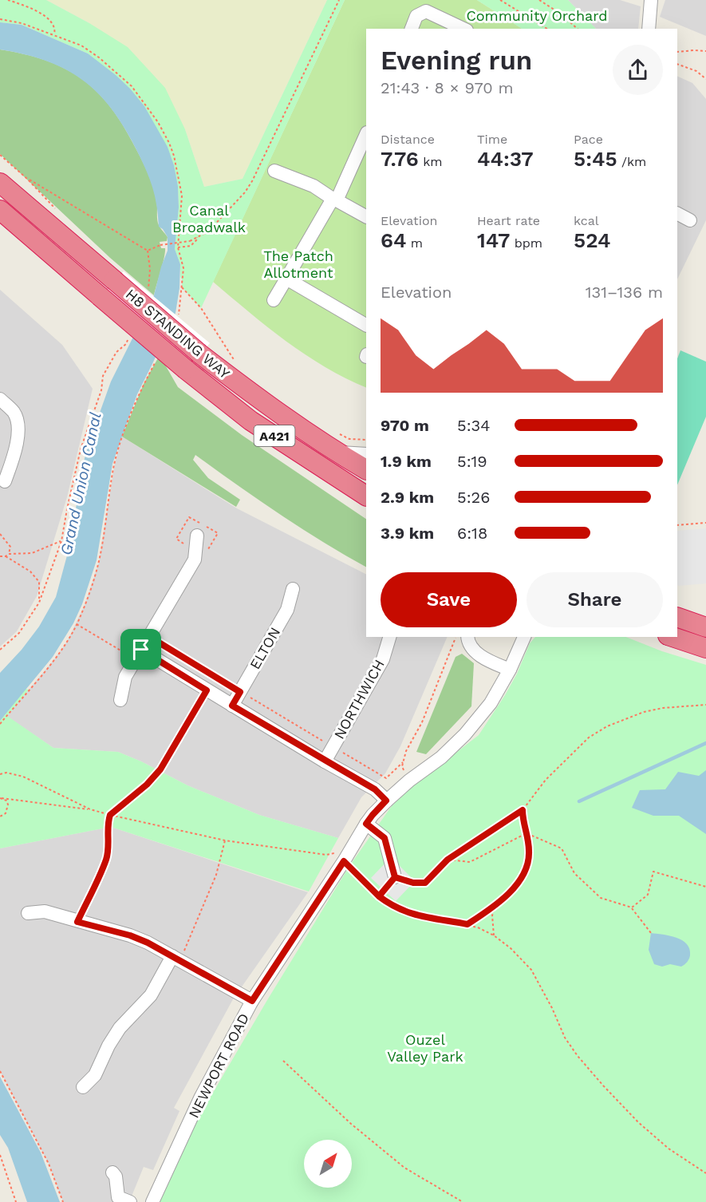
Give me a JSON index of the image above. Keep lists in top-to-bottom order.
{
  "streets": {
    "highway": ["H8 STANDING WAY", "A421"],
    "street": ["ELTON", "NORTHWICH", "NEWPORT ROAD"]
  },
  "water": ["Grand Union Canal"],
  "parks": [
    "Community Orchard",
    "Canal Broadwalk",
    "The Patch Allotment",
    "Ouzel Valley Park"
  ],
  "north": "top right",
  "page": {
    "heading": ["Evening run", "21:43 · 8 × 970 m"],
    "stats": [
      ["Distance", "7.76 km"],
      ["Time", "44:37"],
      ["Pace", "5:45 /km"],
      ["Elevation", "64 m"],
      ["Heart rate", "147 bpm"],
      ["kcal", "524"]
    ],
    "chart": ["Elevation", "131–136 m"],
    "list": [
      {
        "name": "970 m",
        "note": "5:34"
      },
      {
        "name": "1.9 km",
        "note": "5:19"
      },
      {
        "name": "2.9 km",
        "note": "5:26"
      },
      {
        "name": "3.9 km",
        "note": "6:18"
      }
    ],
    "buttons": ["Save", "Share"]
  }
}
